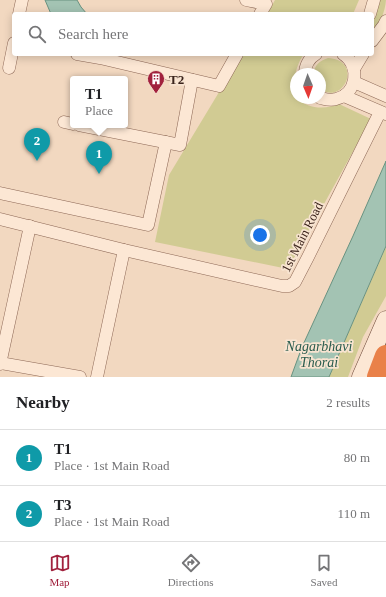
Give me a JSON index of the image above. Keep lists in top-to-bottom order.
{
  "streets": {
    "street": ["1st Main Road"]
  },
  "water": ["Nagarbhavi Thorai"],
  "places": {
    "building": ["T2"]
  },
  "north": "bottom",
  "page": {
    "search": "Search here",
    "popup": ["T1", "Place"],
    "pins": ["2", "1"],
    "heading": ["Nearby", "2 results"],
    "list": [
      {
        "mark": "1",
        "name": "T1",
        "note": "Place · 1st Main Road",
        "value": "80 m"
      },
      {
        "mark": "2",
        "name": "T3",
        "note": "Place · 1st Main Road",
        "value": "110 m"
      }
    ],
    "nav": ["Map", "Directions", "Saved"]
  }
}
